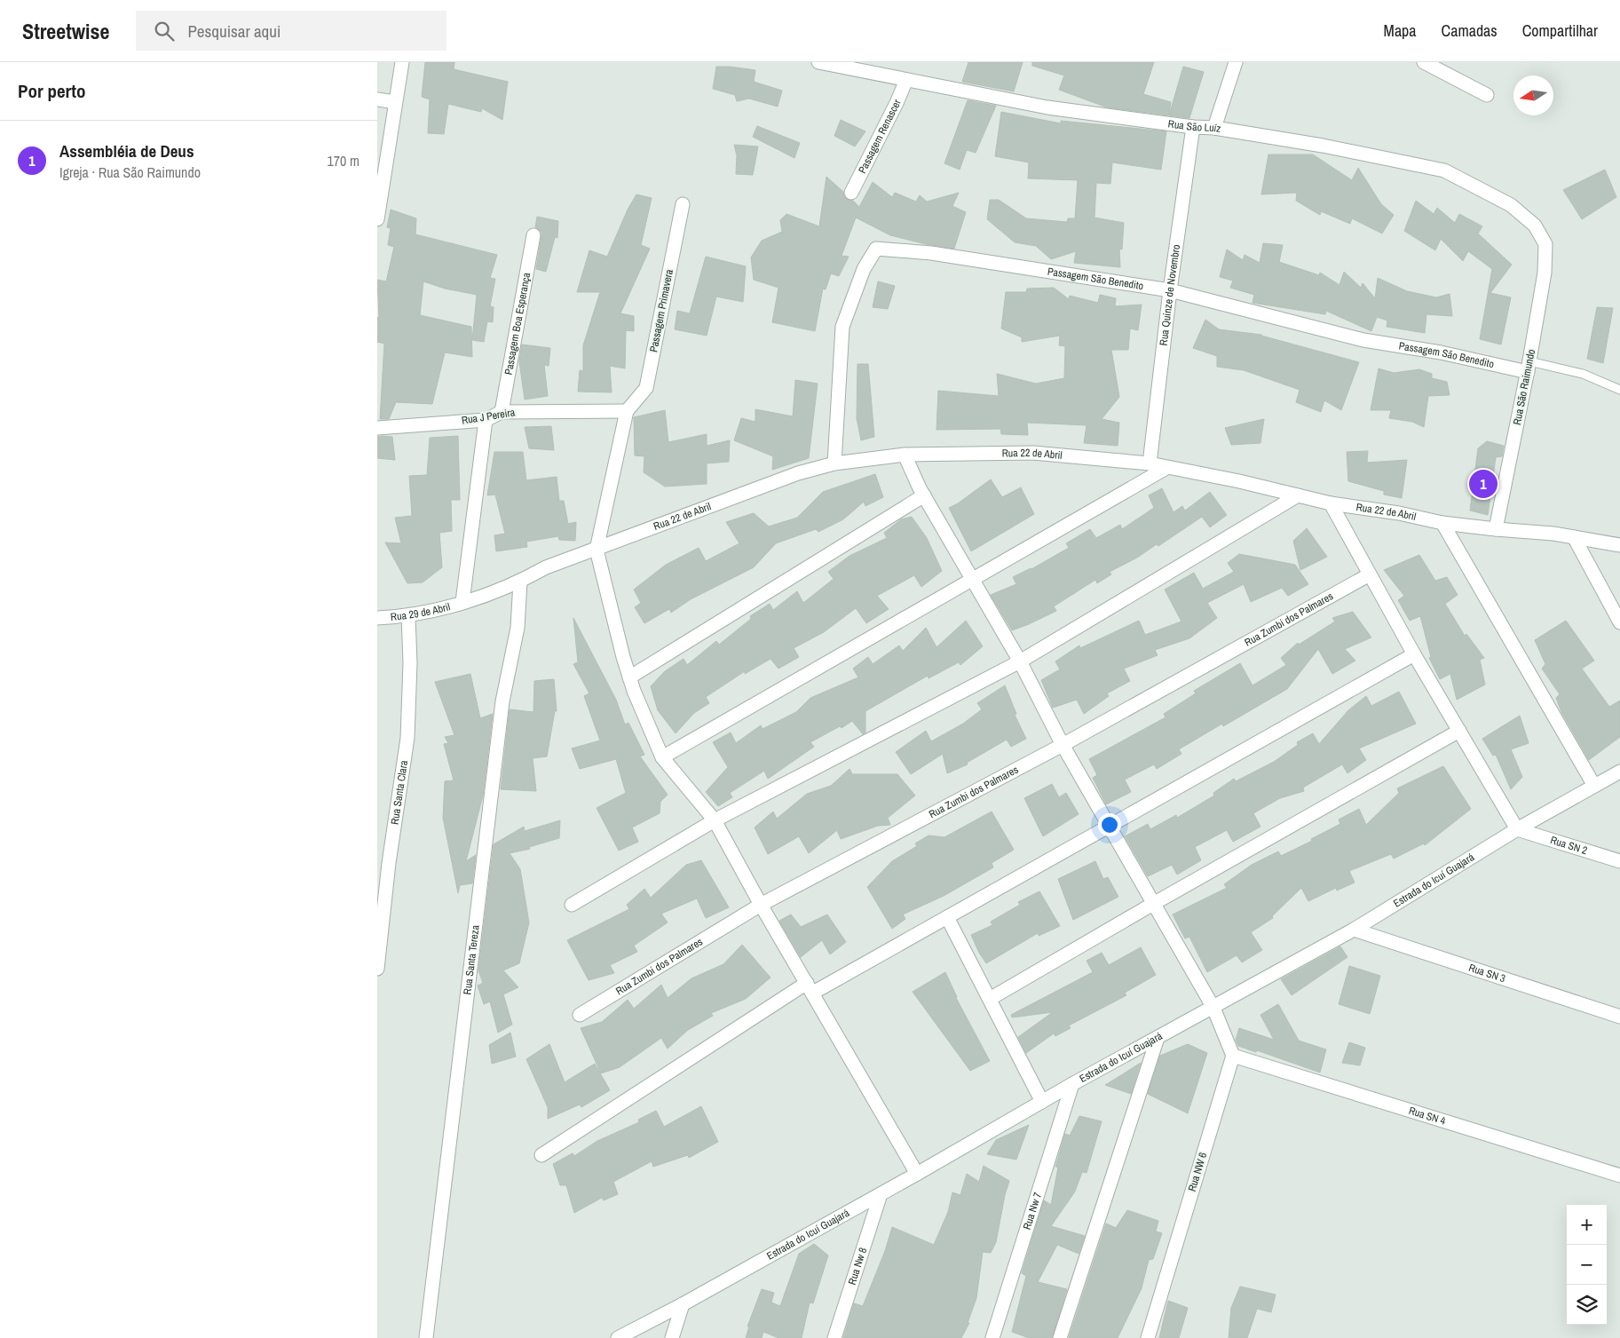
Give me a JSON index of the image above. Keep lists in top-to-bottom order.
{
  "streets": {
    "street": [
      "Rua São Luíz",
      "Passagem Renascer",
      "Passagem São Benedito",
      "Rua Quinze de Novembro",
      "Passagem Primavera",
      "Passagem Boa Esperança",
      "Rua São Raimundo",
      "Rua J Pereira",
      "Rua 22 de Abril",
      "Rua 29 de Abril",
      "Rua Zumbi dos Palmares",
      "Rua Santa Clara",
      "Rua SN 2",
      "Estrada do Icuí Guajará",
      "Rua Santa Tereza",
      "Rua SN 3",
      "Rua SN 4",
      "Rua NW 6",
      "Rua Nw 7",
      "Rua Nw 8"
    ]
  },
  "crossings": [
    ["Rua São Luíz", "Passagem Renascer"],
    ["Rua São Luíz", "Rua Quinze de Novembro"],
    ["Rua São Luíz", "Rua São Raimundo"],
    ["Passagem São Benedito", "Rua Quinze de Novembro"],
    ["Passagem São Benedito", "Rua São Raimundo"],
    ["Passagem São Benedito", "Rua 22 de Abril"],
    ["Rua Quinze de Novembro", "Rua 22 de Abril"],
    ["Passagem Primavera", "Rua J Pereira"],
    ["Passagem Boa Esperança", "Rua J Pereira"],
    ["Rua São Raimundo", "Rua 22 de Abril"],
    ["Rua 22 de Abril", "Rua 29 de Abril"],
    ["Rua 22 de Abril", "Rua Santa Tereza"],
    ["Rua 29 de Abril", "Rua Santa Clara"],
    ["Rua SN 2", "Estrada do Icuí Guajará"],
    ["Estrada do Icuí Guajará", "Rua SN 3"],
    ["Estrada do Icuí Guajará", "Rua Nw 7"],
    ["Estrada do Icuí Guajará", "Rua Nw 8"],
    ["Rua SN 4", "Rua NW 6"]
  ],
  "north": "left",
  "page": {
    "header": "Streetwise",
    "search": "Pesquisar aqui",
    "nav": ["Mapa", "Camadas", "Compartilhar"],
    "heading": "Por perto",
    "list": [
      {
        "mark": "1",
        "name": "Assembléia de Deus",
        "note": "Igreja · Rua São Raimundo",
        "value": "170 m"
      }
    ],
    "pins": "1",
    "map_buttons": ["+", "−"]
  }
}
